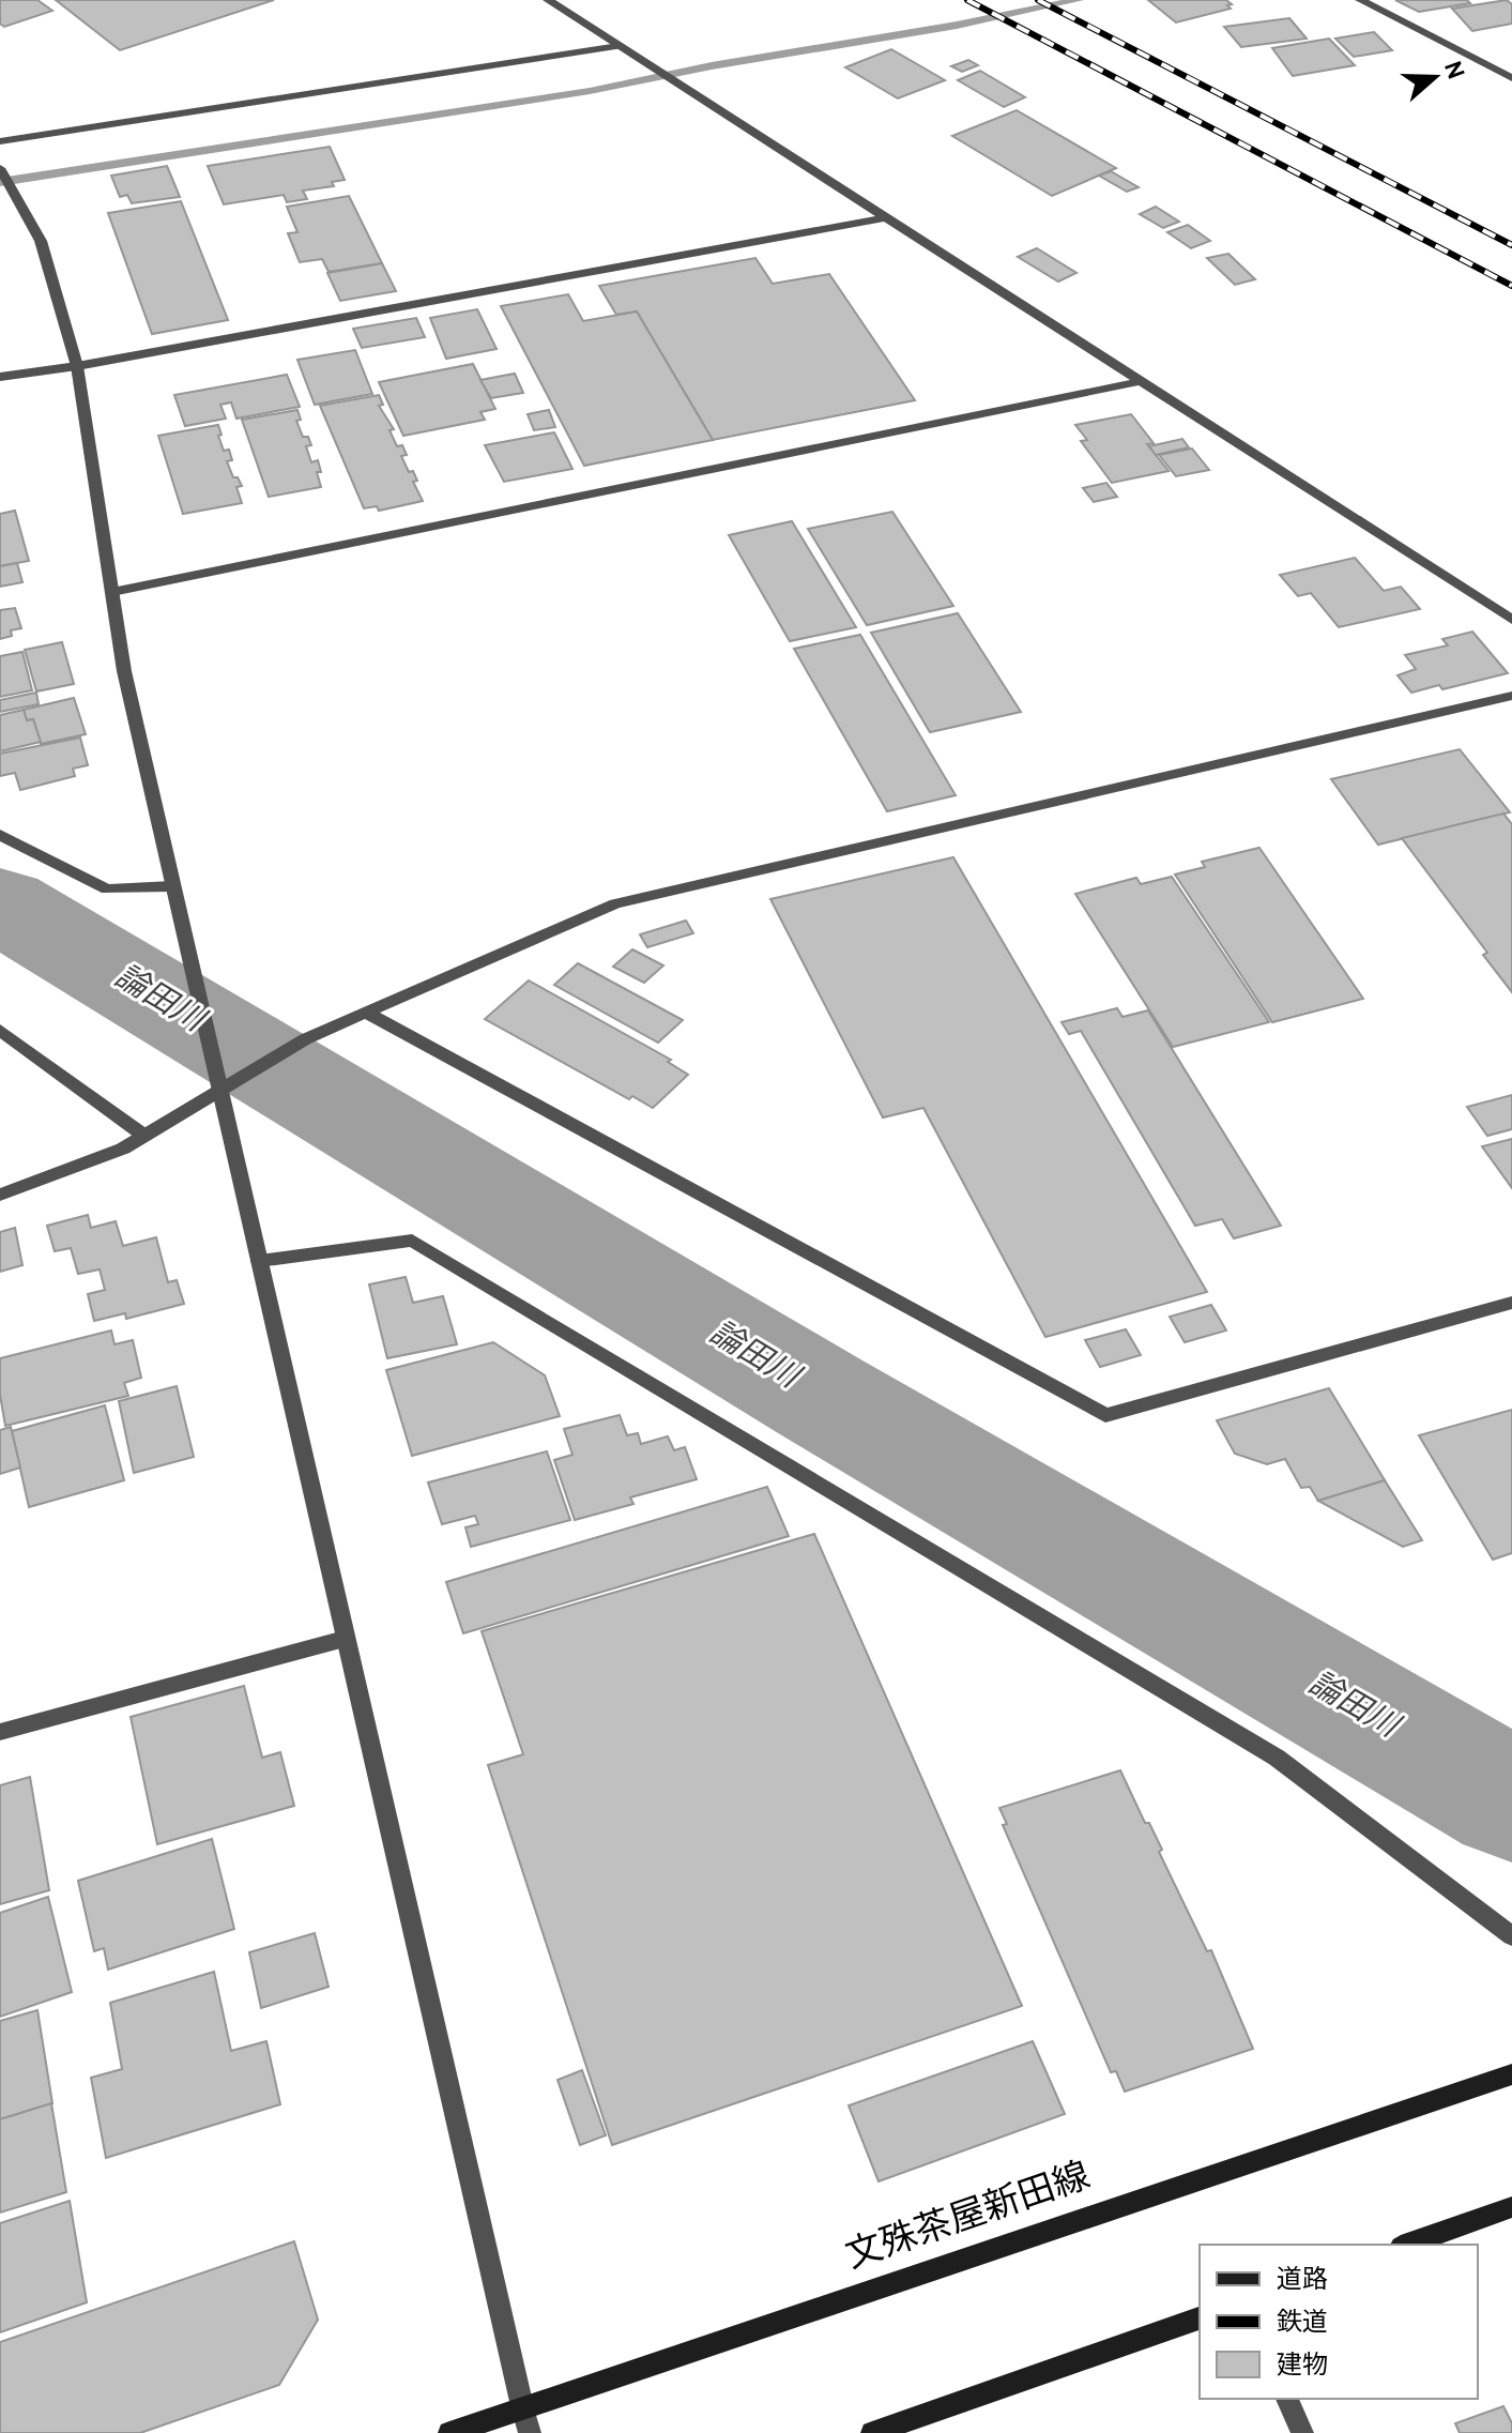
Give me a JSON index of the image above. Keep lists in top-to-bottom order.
{
  "streets": {
    "main road": ["文殊茶屋新田線"]
  },
  "water": ["論田川"],
  "legend": ["道路", "鉄道", "建物"],
  "north": "right"
}
